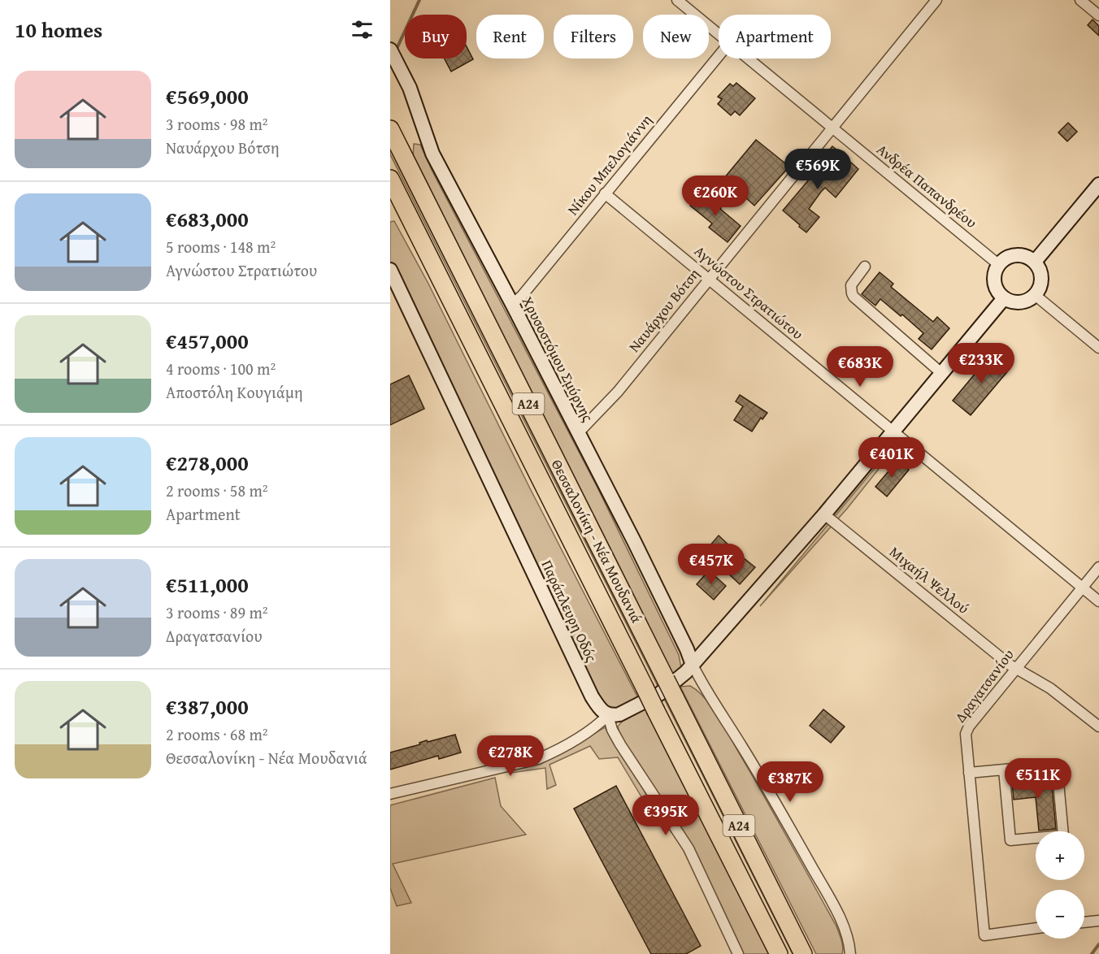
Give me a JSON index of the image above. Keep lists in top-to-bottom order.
{
  "streets": {
    "highway": ["Α24", "Θεσσαλονίκη - Νέα Μουδανιά"],
    "street": [
      "Νίκου Μπελογιάννη",
      "Ανδρέα Παπανδρέου",
      "Αγνώστου Στρατιώτου",
      "Ναυάρχου Βότση",
      "Χρυσοστόμου Σμύρνης",
      "Μιχαήλ Ψελλού",
      "Παράπλευρη Οδός",
      "Δραγατσανίου"
    ]
  },
  "crossings": [
    ["Νίκου Μπελογιάννη", "Αγνώστου Στρατιώτου"],
    ["Νίκου Μπελογιάννη", "Χρυσοστόμου Σμύρνης"],
    ["Ανδρέα Παπανδρέου", "Ναυάρχου Βότση"],
    ["Αγνώστου Στρατιώτου", "Ναυάρχου Βότση"],
    ["Αγνώστου Στρατιώτου", "Δραγατσανίου"],
    ["Ναυάρχου Βότση", "Χρυσοστόμου Σμύρνης"],
    ["Μιχαήλ Ψελλού", "Δραγατσανίου"]
  ],
  "page": {
    "heading": "10 homes",
    "chip": [
      "Buy",
      "Rent",
      "Filters",
      "New",
      "Apartment"
    ],
    "list": [
      {
        "name": "€569,000",
        "note": "3 rooms · 98 m² · Ναυάρχου Βότση"
      },
      {
        "name": "€683,000",
        "note": "5 rooms · 148 m² · Αγνώστου Στρατιώτου"
      },
      {
        "name": "€457,000",
        "note": "4 rooms · 100 m² · Αποστόλη Κουγιάμη"
      },
      {
        "name": "€278,000",
        "note": "2 rooms · 58 m² · Apartment"
      },
      {
        "name": "€511,000",
        "note": "3 rooms · 89 m² · Δραγατσανίου"
      },
      {
        "name": "€387,000",
        "note": "2 rooms · 68 m² · Θεσσαλονίκη - Νέα Μουδανιά"
      }
    ],
    "price": [
      "€569K",
      "€260K",
      "€233K",
      "€683K",
      "€401K",
      "€457K",
      "€278K",
      "€511K",
      "€387K",
      "€395K"
    ],
    "map_buttons": ["+", "−"]
  }
}
